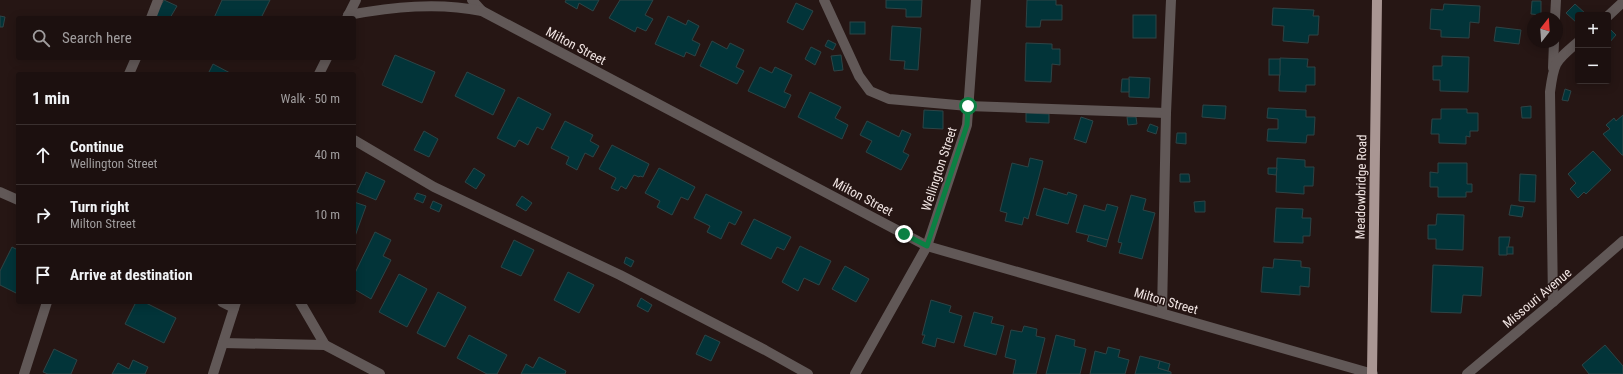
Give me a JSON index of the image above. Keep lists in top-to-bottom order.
{
  "streets": {
    "main road": ["Meadowbridge Road"],
    "street": ["Milton Street", "Wellington Street", "Missouri Avenue"]
  },
  "crossings": [
    ["Milton Street", "Wellington Street"],
    ["Milton Street", "Meadowbridge Road"]
  ],
  "north": "top",
  "page": {
    "map_buttons": ["+", "−"],
    "search": "Search here",
    "heading": ["1 min", "Walk · 50 m"],
    "list": [
      ["Continue", "Wellington Street", "40 m"],
      ["Turn right", "Milton Street", "10 m"],
      "Arrive at destination"
    ]
  }
}
